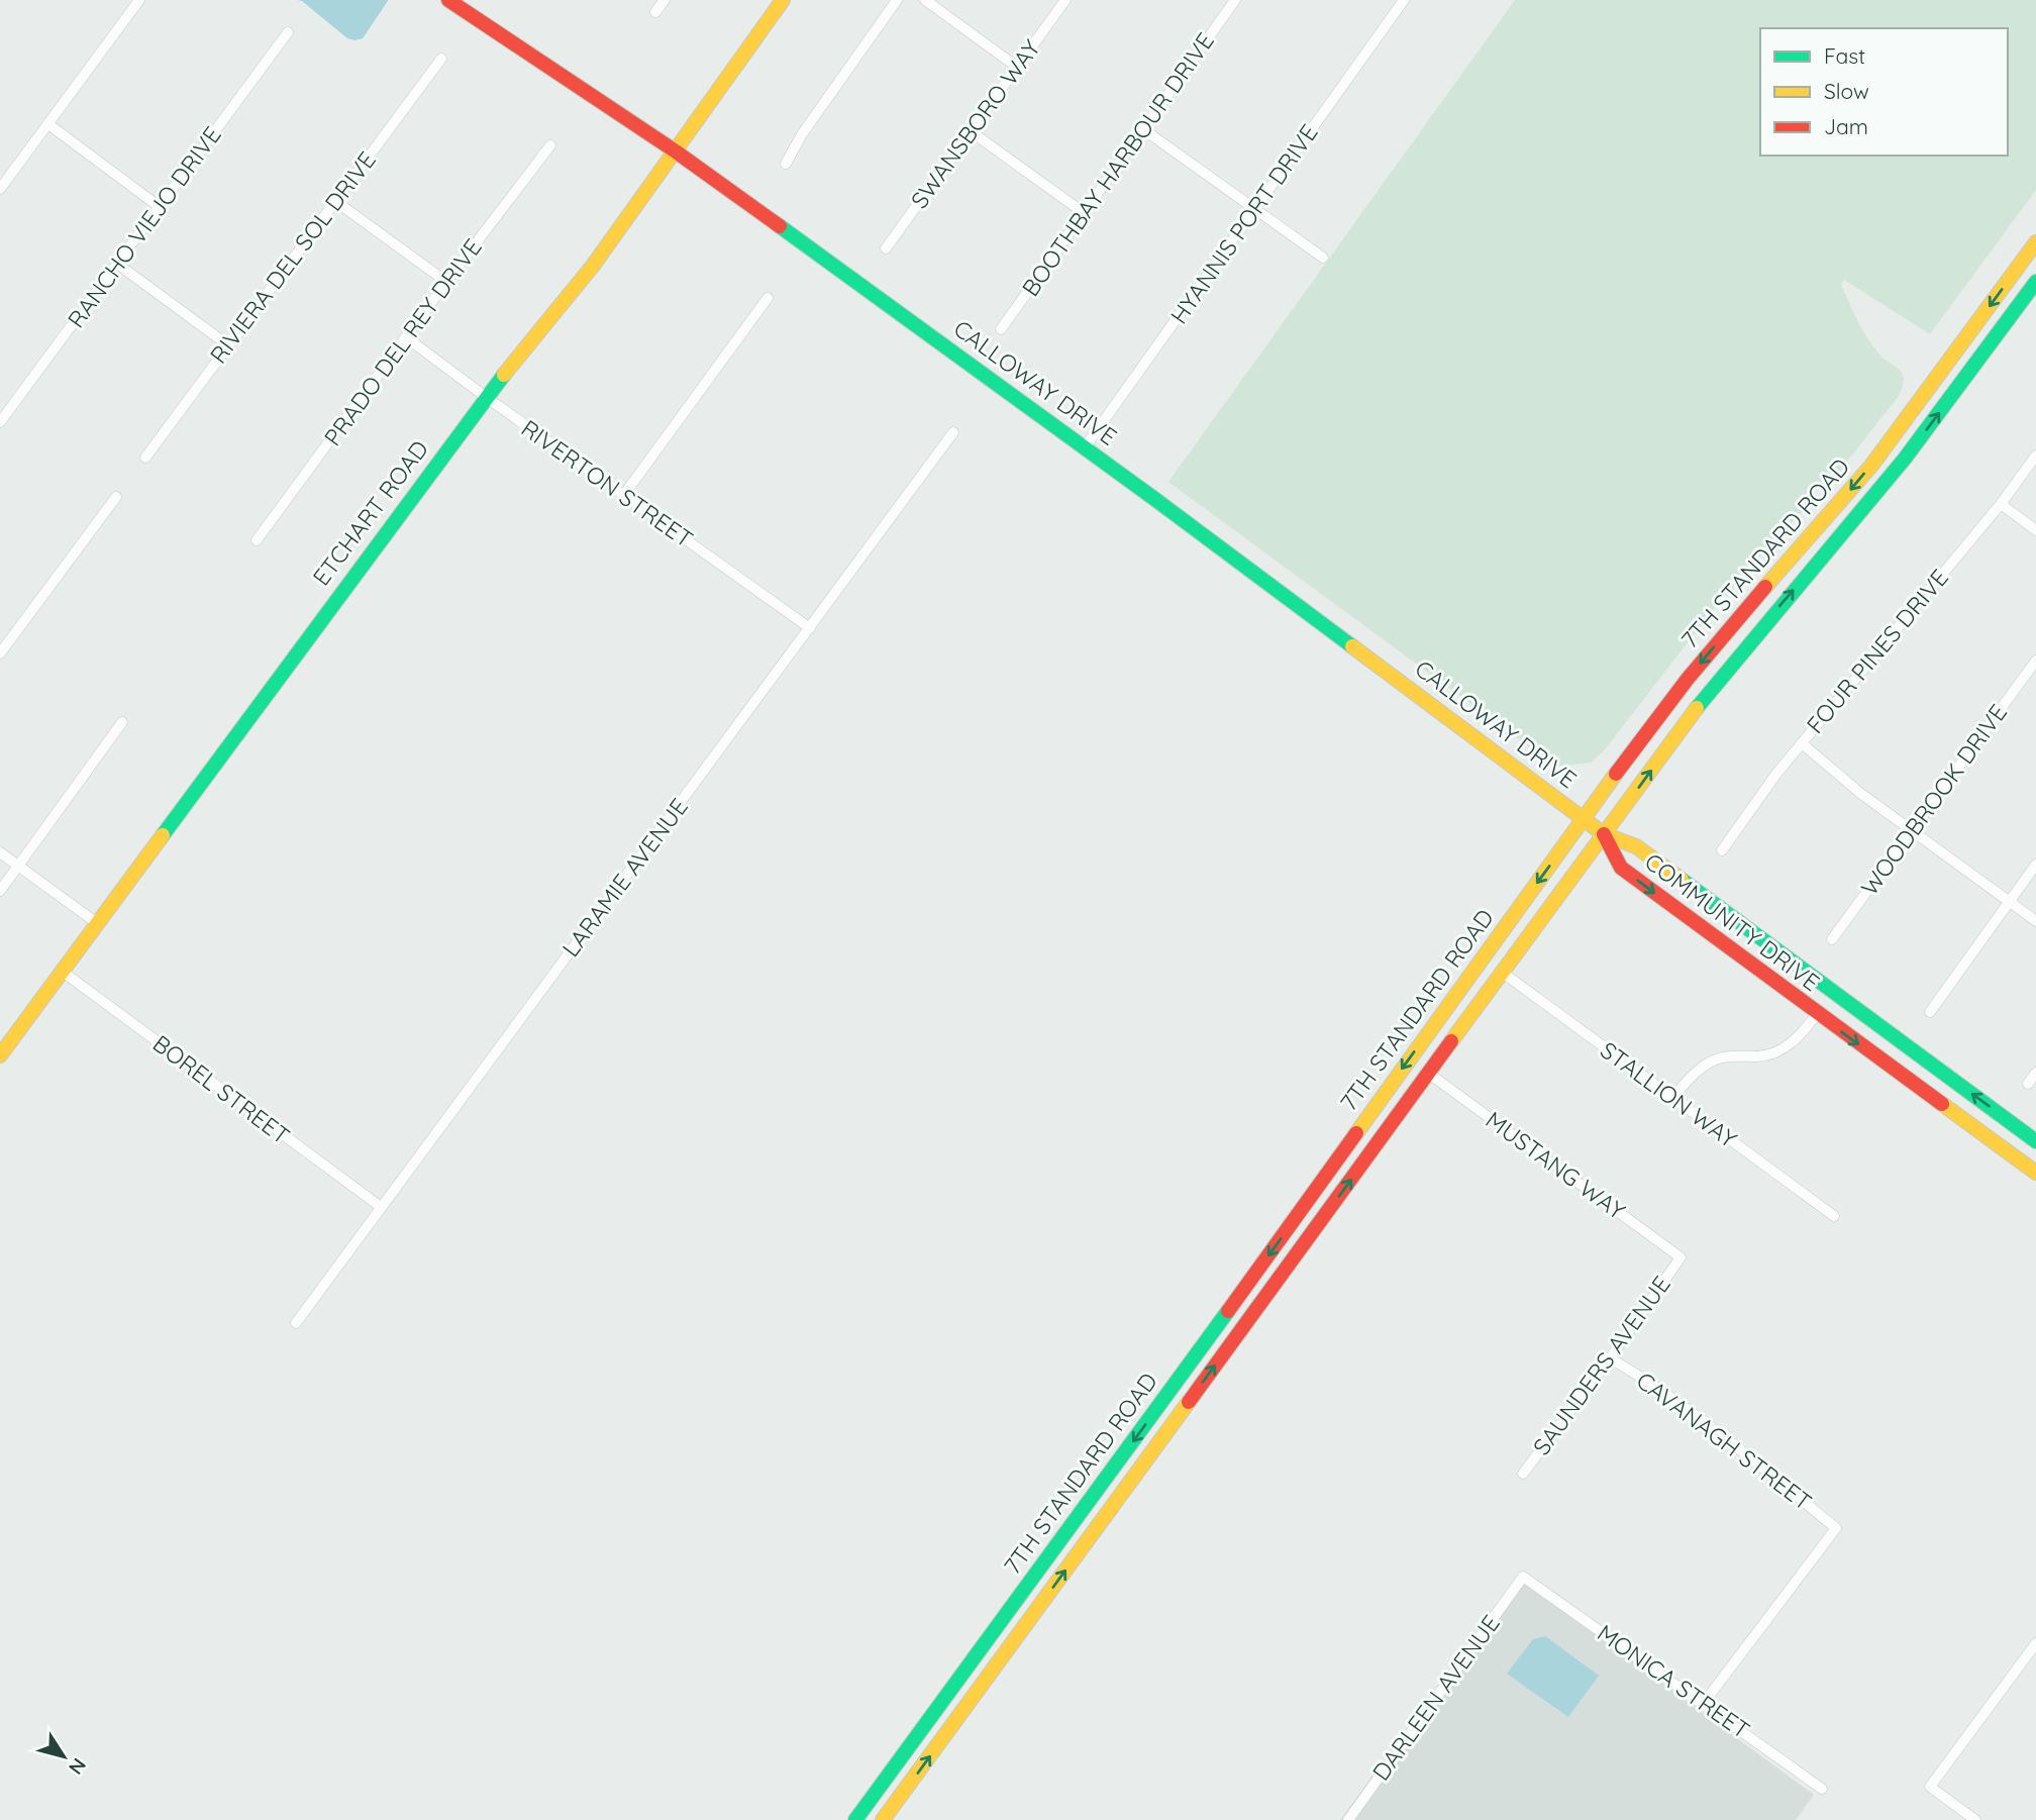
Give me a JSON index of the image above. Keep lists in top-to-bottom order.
{
  "streets": {
    "main road": [
      "CALLOWAY DRIVE",
      "ETCHART ROAD",
      "7TH STANDARD ROAD",
      "COMMUNITY DRIVE"
    ],
    "street": [
      "SWANSBORO WAY",
      "BOOTHBAY HARBOUR DRIVE",
      "HYANNIS PORT DRIVE",
      "RANCHO VIEJO DRIVE",
      "RIVIERA DEL SOL DRIVE",
      "PRADO DEL REY DRIVE",
      "RIVERTON STREET",
      "FOUR PINES DRIVE",
      "WOODBROOK DRIVE",
      "LARAMIE AVENUE",
      "BOREL STREET",
      "STALLION WAY",
      "MUSTANG WAY",
      "SAUNDERS AVENUE",
      "CAVANAGH STREET",
      "MONICA STREET",
      "DARLEEN AVENUE"
    ]
  },
  "crossings": [
    ["HYANNIS PORT DRIVE", "CALLOWAY DRIVE"],
    ["PRADO DEL REY DRIVE", "RIVERTON STREET"],
    ["CALLOWAY DRIVE", "ETCHART ROAD"],
    ["CALLOWAY DRIVE", "7TH STANDARD ROAD"],
    ["CALLOWAY DRIVE", "COMMUNITY DRIVE"],
    ["RIVERTON STREET", "ETCHART ROAD"],
    ["RIVERTON STREET", "LARAMIE AVENUE"],
    ["ETCHART ROAD", "BOREL STREET"],
    ["7TH STANDARD ROAD", "COMMUNITY DRIVE"],
    ["7TH STANDARD ROAD", "STALLION WAY"],
    ["7TH STANDARD ROAD", "MUSTANG WAY"],
    ["LARAMIE AVENUE", "BOREL STREET"],
    ["MUSTANG WAY", "SAUNDERS AVENUE"],
    ["SAUNDERS AVENUE", "CAVANAGH STREET"],
    ["CAVANAGH STREET", "MONICA STREET"],
    ["MONICA STREET", "DARLEEN AVENUE"]
  ],
  "legend": ["Fast", "Slow", "Jam"],
  "north": "bottom right"
}
